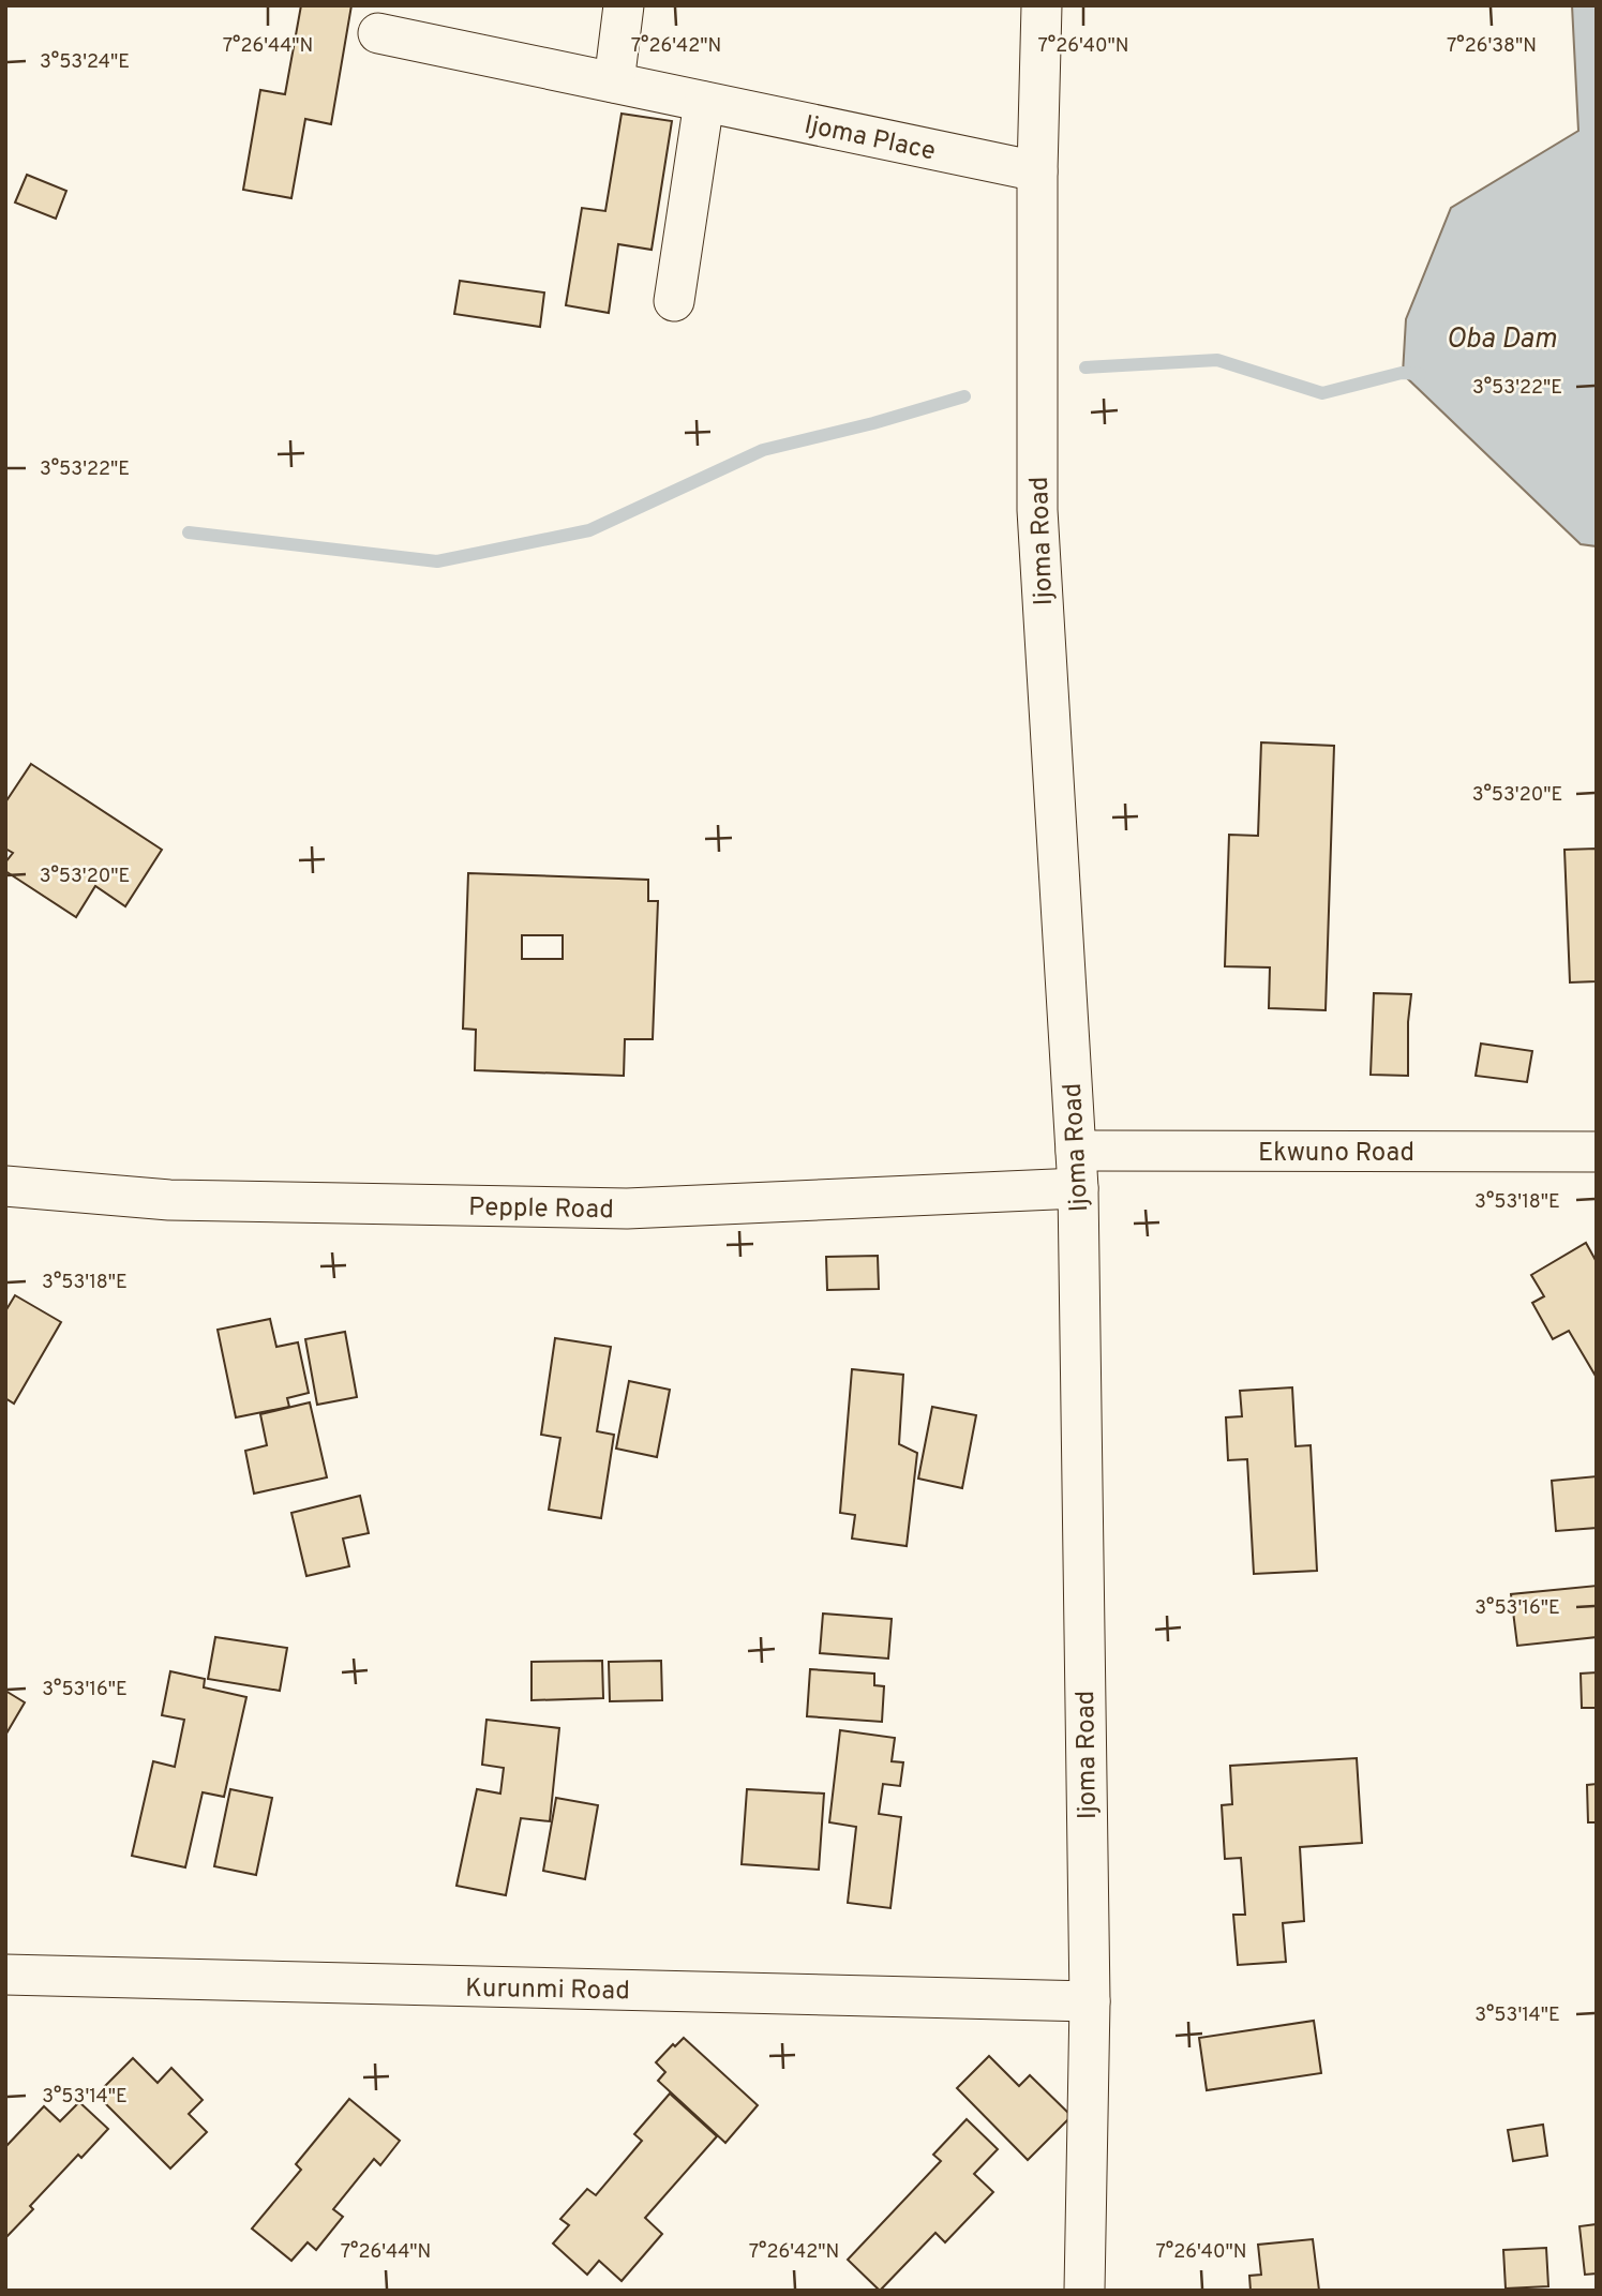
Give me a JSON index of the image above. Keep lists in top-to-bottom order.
{
  "streets": {
    "street": [
      "Ijoma Place",
      "Ijoma Road",
      "Ekwuno Road",
      "Pepple Road",
      "Kurunmi Road"
    ]
  },
  "crossings": [
    ["Ijoma Place", "Ijoma Road"],
    ["Ijoma Road", "Ekwuno Road"],
    ["Ijoma Road", "Pepple Road"],
    ["Ijoma Road", "Kurunmi Road"],
    ["Ekwuno Road", "Pepple Road"]
  ],
  "water": ["Oba Dam"],
  "coordinates": [
    "7°26'44\"N",
    "7°26'42\"N",
    "7°26'40\"N",
    "7°26'38\"N",
    "3°53'24\"E",
    "3°53'22\"E",
    "3°53'20\"E",
    "3°53'18\"E",
    "3°53'16\"E",
    "3°53'14\"E"
  ]
}
